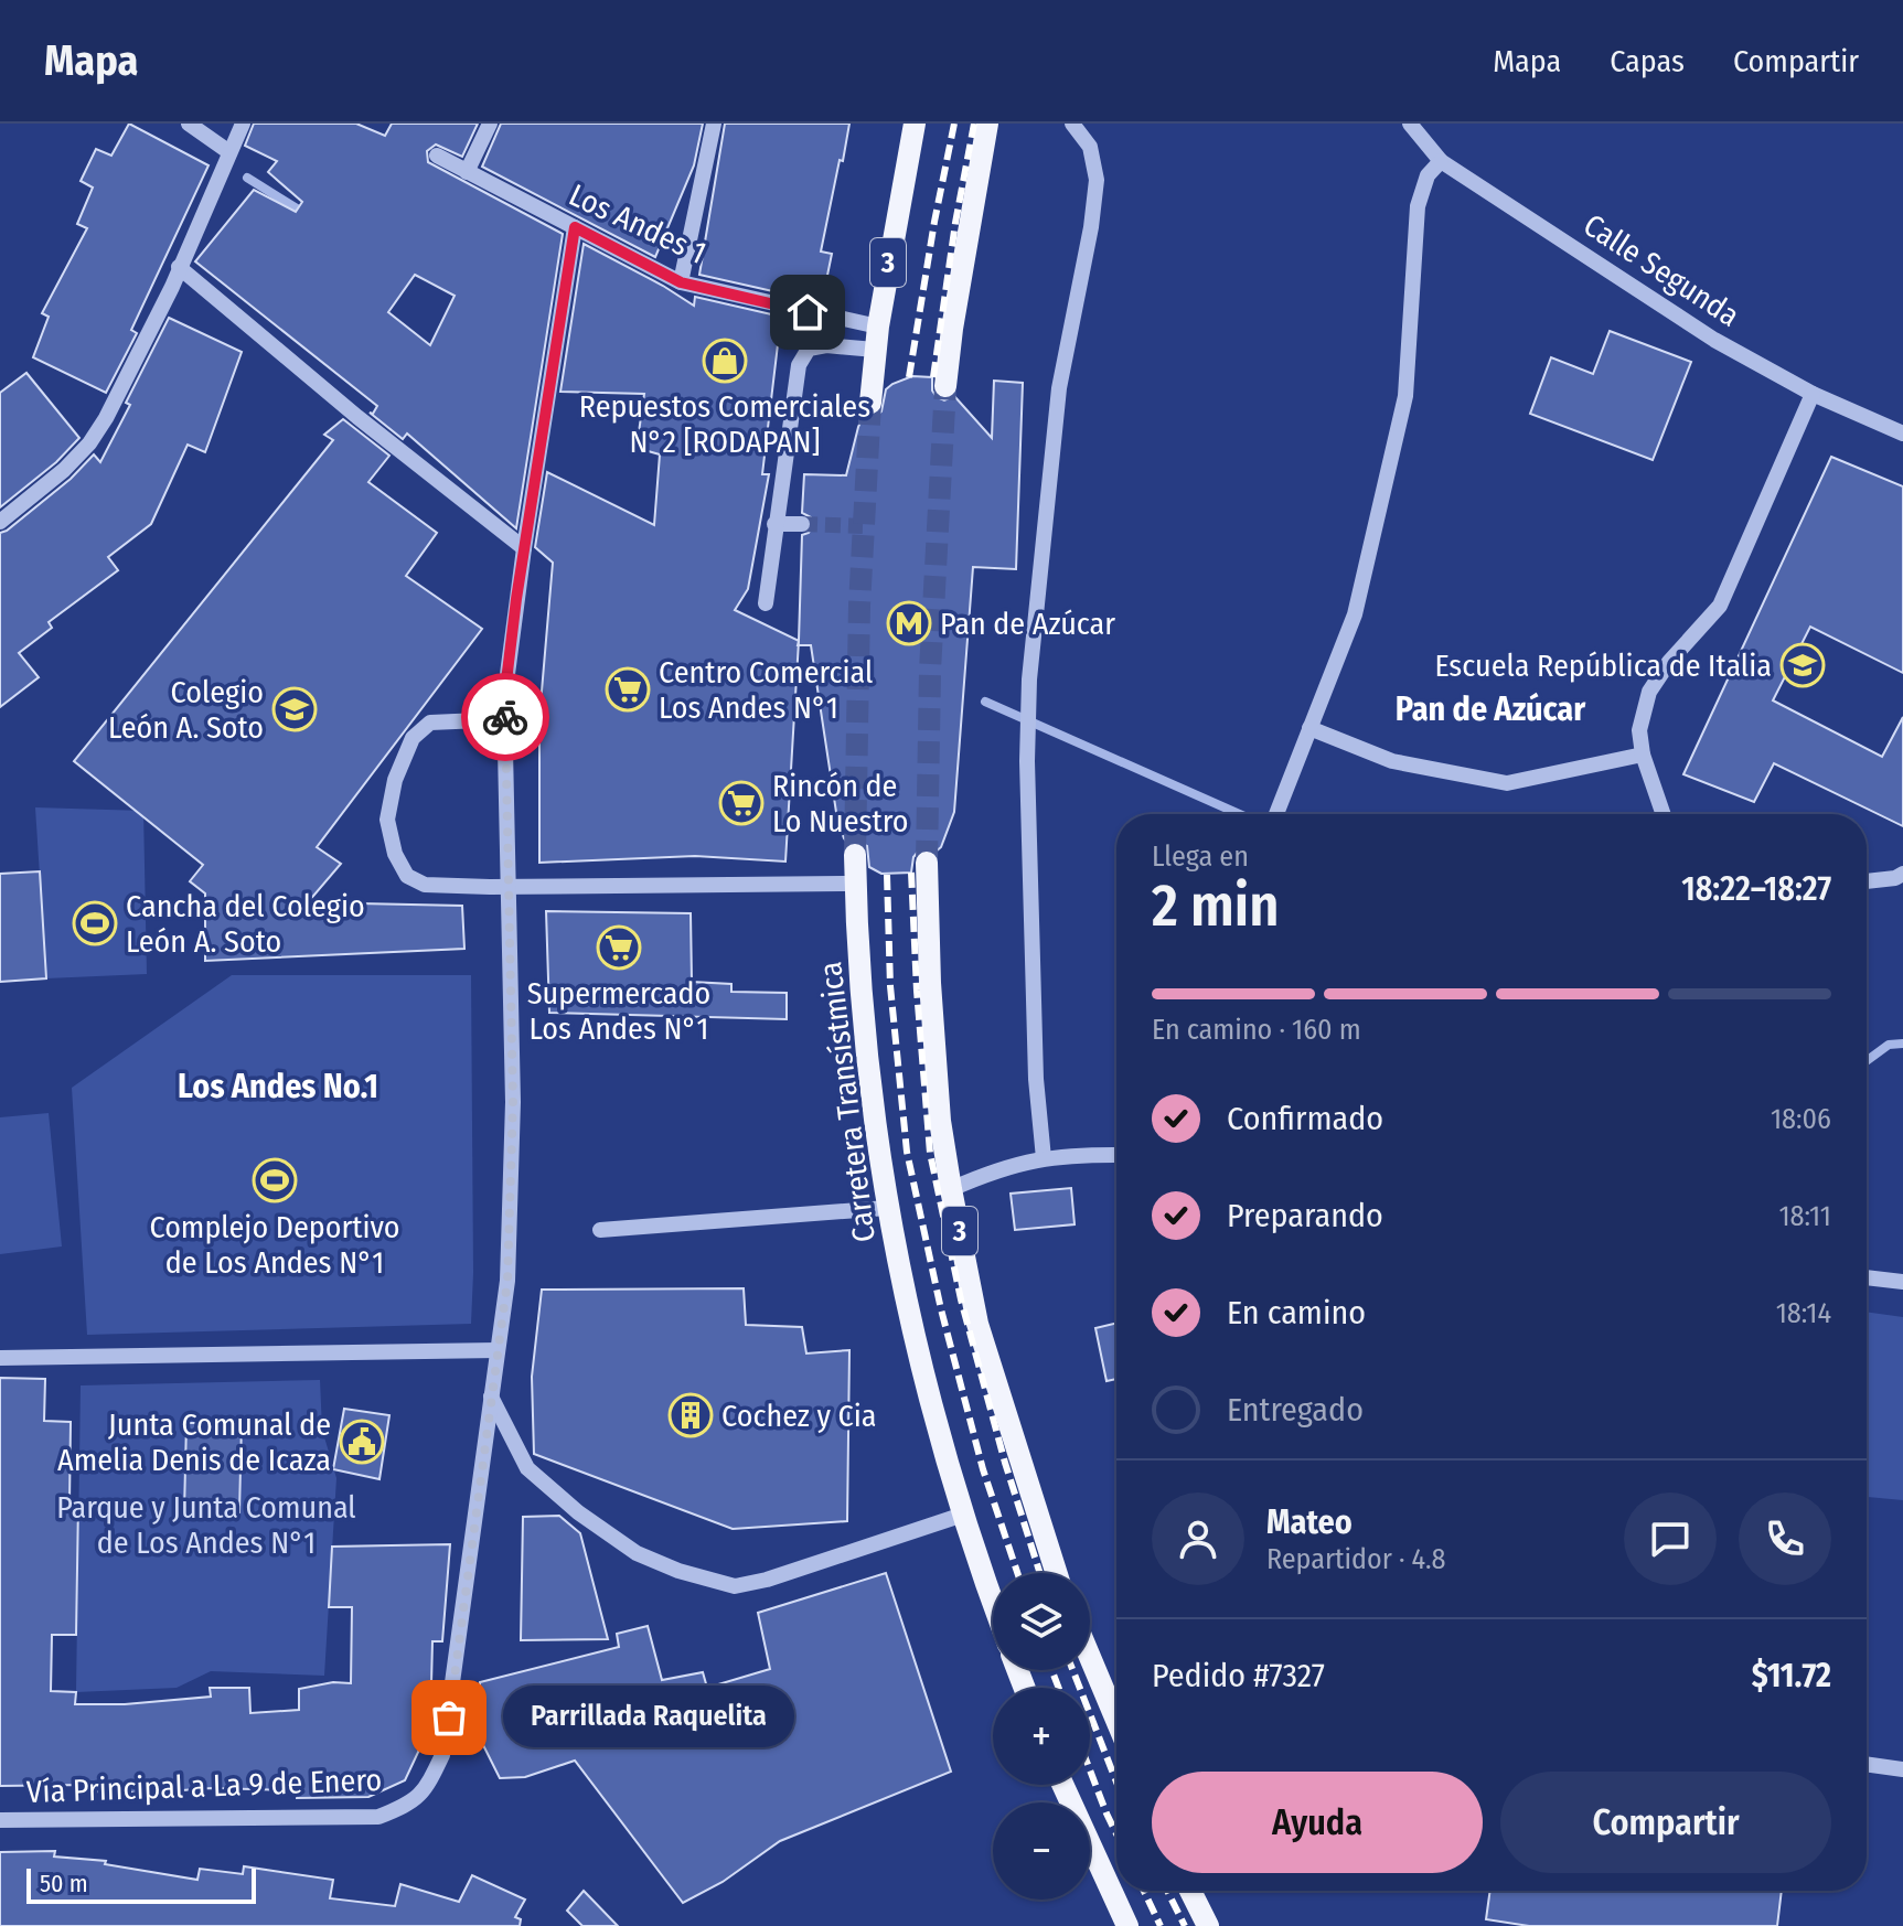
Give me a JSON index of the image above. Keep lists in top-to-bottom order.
{
  "streets": {
    "main road": ["3", "Carretera Transístmica"],
    "street": ["Los Andes 1", "Calle Segunda", "Vía Principal a La 9 de Enero"]
  },
  "crossings": [
    ["Los Andes 1", "3"],
    ["Los Andes 1", "Vía Principal a La 9 de Enero"]
  ],
  "districts": ["Pan de Azúcar", "Los Andes No.1"],
  "parks": ["Parque y Junta Comunal de Los Andes N°1"],
  "places": {
    "shop": ["Repuestos Comerciales N°2 [RODAPAN]"],
    "metro station": ["Pan de Azúcar"],
    "school or university": ["Escuela República de Italia", "Colegio León A. Soto"],
    "supermarket": ["Centro Comercial Los Andes N°1", "Rincón de Lo Nuestro", "Supermercado Los Andes N°1"],
    "sports": ["Cancha del Colegio León A. Soto", "Complejo Deportivo de Los Andes N°1"],
    "building": ["Cochez y Cia"],
    "public building": ["Junta Comunal de Amelia Denis de Icaza"],
    "other": ["Parrillada Raquelita"]
  },
  "scale_bar": "50 m",
  "page": {
    "header": "Mapa",
    "nav": ["Mapa", "Capas", "Compartir"],
    "heading": ["2 min", "Llega en", "18:22–18:27"],
    "panel": [
      "Mateo",
      "Repartidor · 4.8",
      "Pedido #7327",
      "$11.72"
    ],
    "bar": "En camino · 160 m",
    "list": [
      ["Confirmado", "18:06"],
      ["Preparando", "18:11"],
      ["En camino", "18:14"],
      "Entregado"
    ],
    "map_buttons": ["+", "−"],
    "bubble": "Parrillada Raquelita",
    "buttons": ["Ayuda", "Compartir"],
    "scale": "50 m"
  }
}
